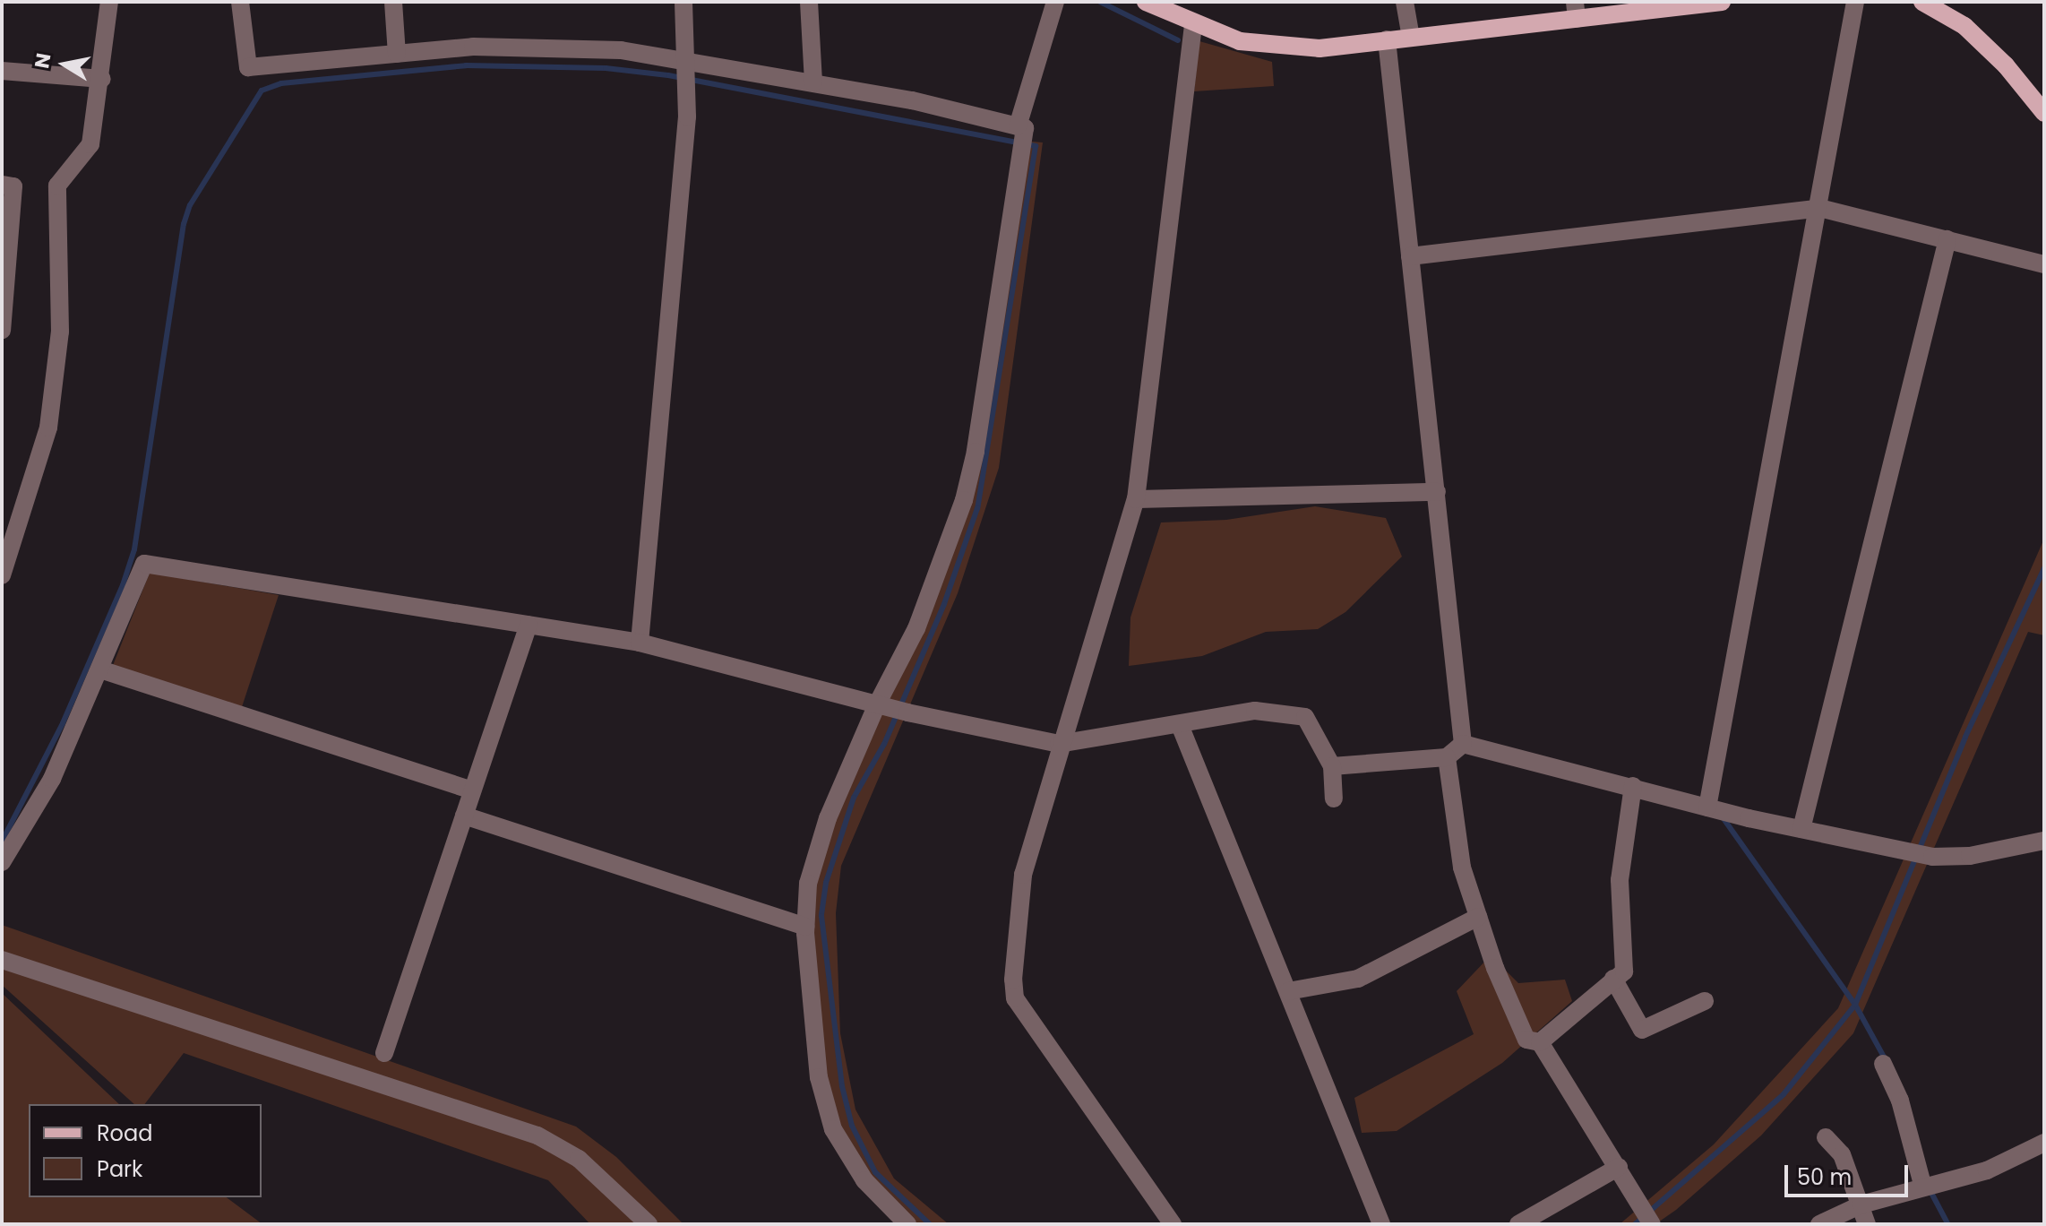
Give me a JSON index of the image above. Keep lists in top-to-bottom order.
{
  "legend": ["Road", "Park"],
  "scale_bar": "50 m",
  "north": "left"
}
